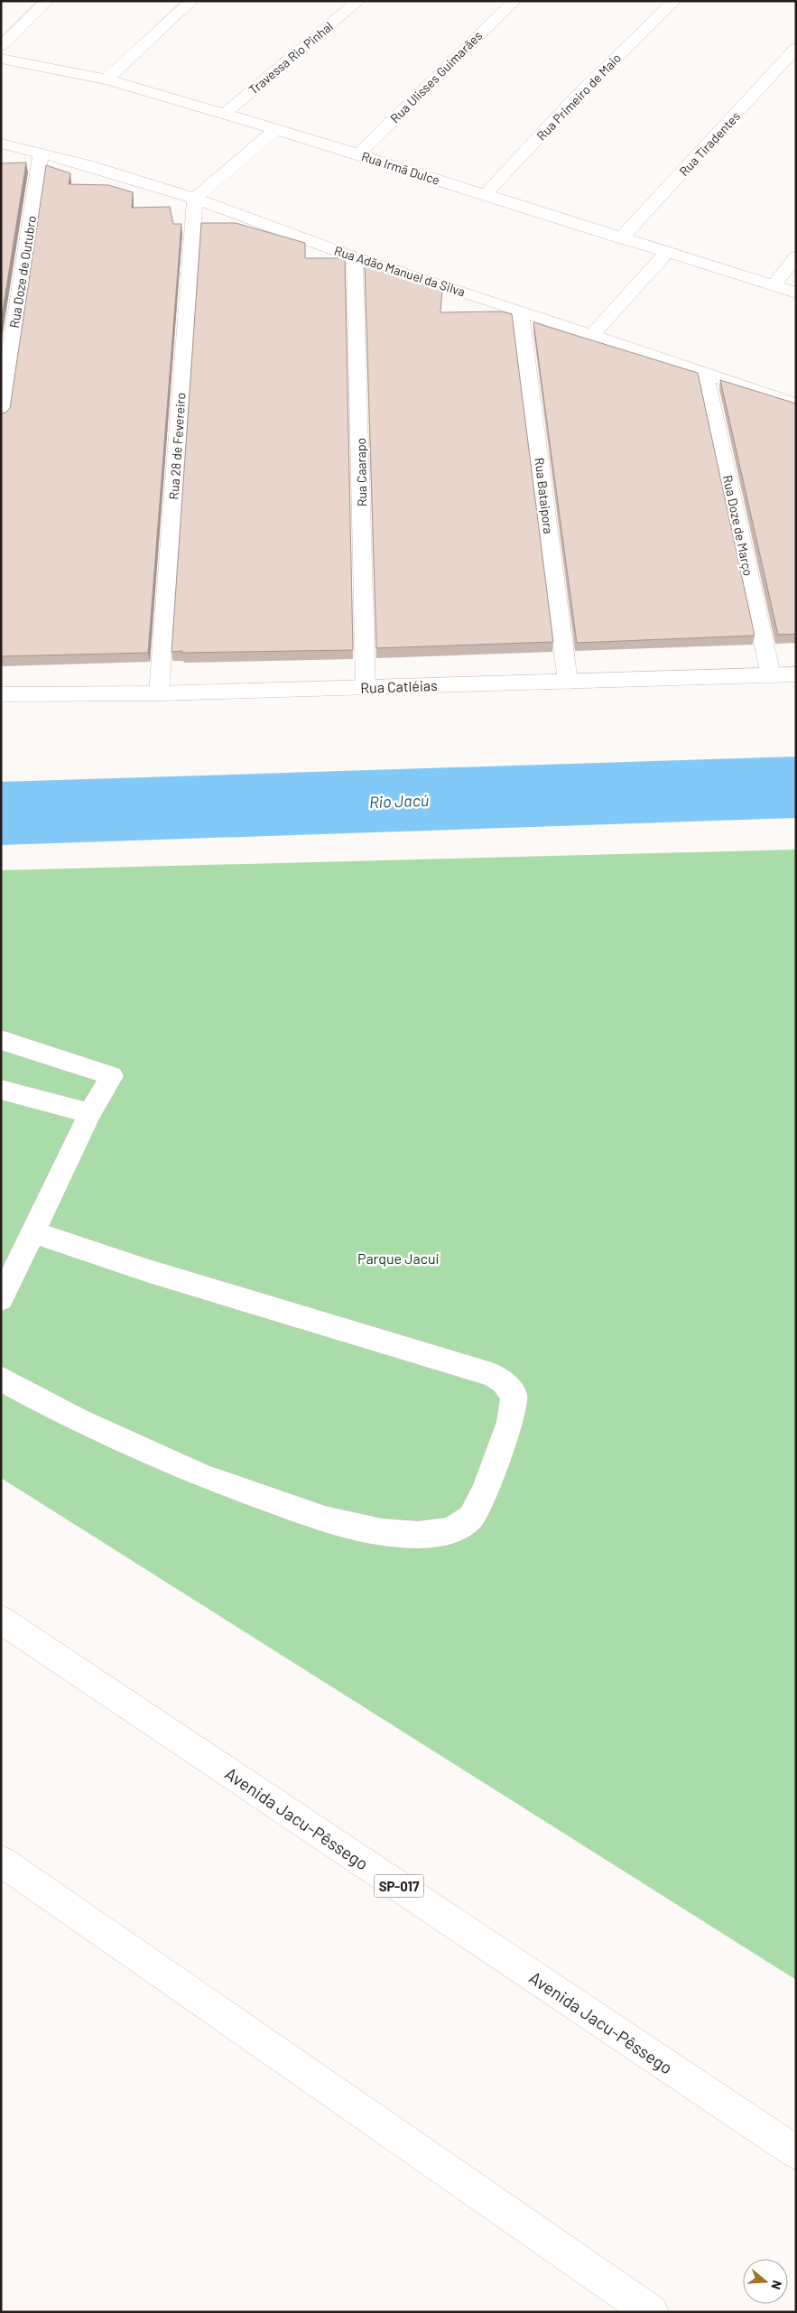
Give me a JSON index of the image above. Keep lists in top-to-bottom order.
{
  "streets": {
    "main road": [
      "Travessa Rio Pinhal",
      "Rua Ulisses Guimarães",
      "Rua Primeiro de Maio",
      "Rua Tiradentes",
      "Rua Irmã Dulce",
      "Rua Adão Manuel da Silva",
      "Rua Doze de Outubro",
      "Rua 28 de Fevereiro",
      "Rua Caarapo",
      "Rua Bataipora",
      "Rua Doze de Março",
      "Rua Catléias",
      "Avenida Jacu-Pêssego",
      "SP-017"
    ]
  },
  "crossings": [
    ["Travessa Rio Pinhal", "Rua Irmã Dulce"],
    ["Rua Ulisses Guimarães", "Rua Irmã Dulce"],
    ["Rua Primeiro de Maio", "Rua Irmã Dulce"],
    ["Rua Tiradentes", "Rua Irmã Dulce"],
    ["Rua Adão Manuel da Silva", "Rua Doze de Outubro"],
    ["Rua Adão Manuel da Silva", "Rua 28 de Fevereiro"],
    ["Rua Adão Manuel da Silva", "Rua Caarapo"],
    ["Rua Adão Manuel da Silva", "Rua Bataipora"],
    ["Rua Adão Manuel da Silva", "Rua Doze de Março"],
    ["Rua 28 de Fevereiro", "Rua Catléias"],
    ["Rua Caarapo", "Rua Catléias"],
    ["Rua Bataipora", "Rua Catléias"],
    ["Rua Doze de Março", "Rua Catléias"]
  ],
  "water": ["Rio Jacú"],
  "parks": ["Parque Jacuí"],
  "north": "right"
}
